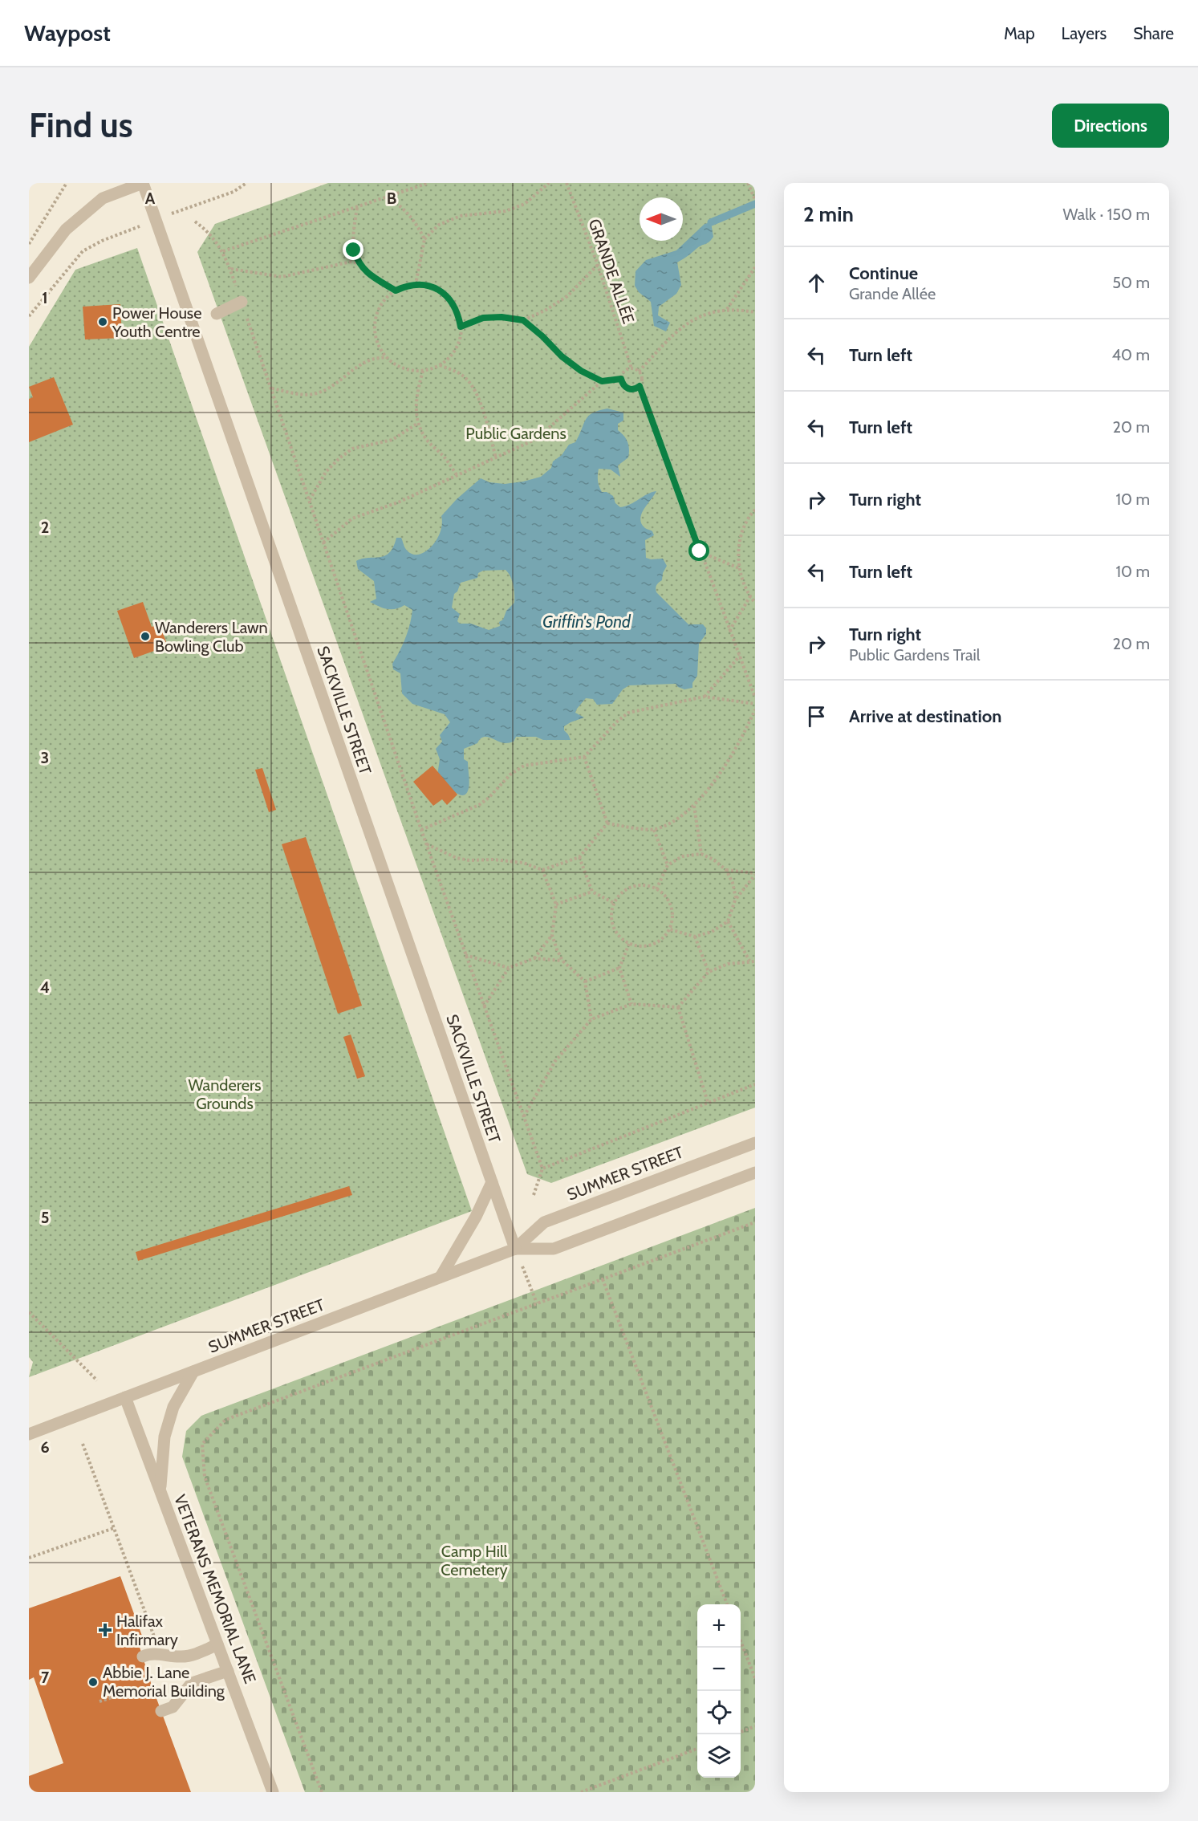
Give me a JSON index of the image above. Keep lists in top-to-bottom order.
{
  "streets": {
    "street": ["SACKVILLE STREET", "SUMMER STREET", "VETERANS MEMORIAL LANE"],
    "path": ["GRANDE ALLÉE"]
  },
  "crossings": [
    ["SACKVILLE STREET", "SUMMER STREET"],
    ["SUMMER STREET", "VETERANS MEMORIAL LANE"]
  ],
  "water": ["Griffin's Pond"],
  "parks": ["Public Gardens", "Wanderers Grounds", "Camp Hill Cemetery"],
  "places": {
    "other": ["Power House Youth Centre", "Wanderers Lawn Bowling Club", "Abbie J. Lane Memorial Building"],
    "health": ["Halifax Infirmary"]
  },
  "north": "left",
  "page": {
    "header": "Waypost",
    "nav": ["Map", "Layers", "Share"],
    "buttons": "Directions",
    "title": "Find us",
    "heading": ["2 min", "Walk · 150 m"],
    "list": [
      ["Continue", "Grande Allée", "50 m"],
      ["Turn left", "40 m"],
      ["Turn left", "20 m"],
      ["Turn right", "10 m"],
      ["Turn left", "10 m"],
      ["Turn right", "Public Gardens Trail", "20 m"],
      "Arrive at destination"
    ],
    "map_buttons": ["+", "−"]
  },
  "grid": {
    "columns": ["A", "B"],
    "rows": [
      "1",
      "2",
      "3",
      "4",
      "5",
      "6",
      "7"
    ]
  }
}
